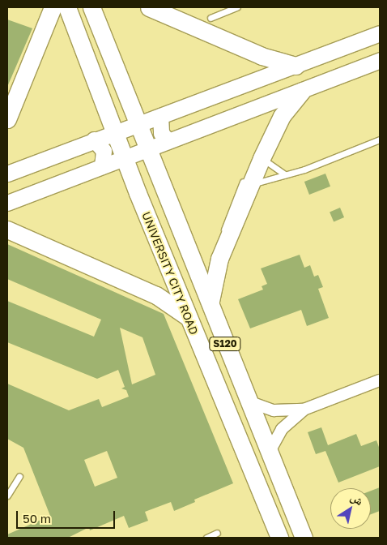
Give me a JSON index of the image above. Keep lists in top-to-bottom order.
{
  "streets": {
    "main road": ["UNIVERSITY CITY ROAD", "S120"]
  },
  "scale_bar": "50 m",
  "north": "top right"
}
